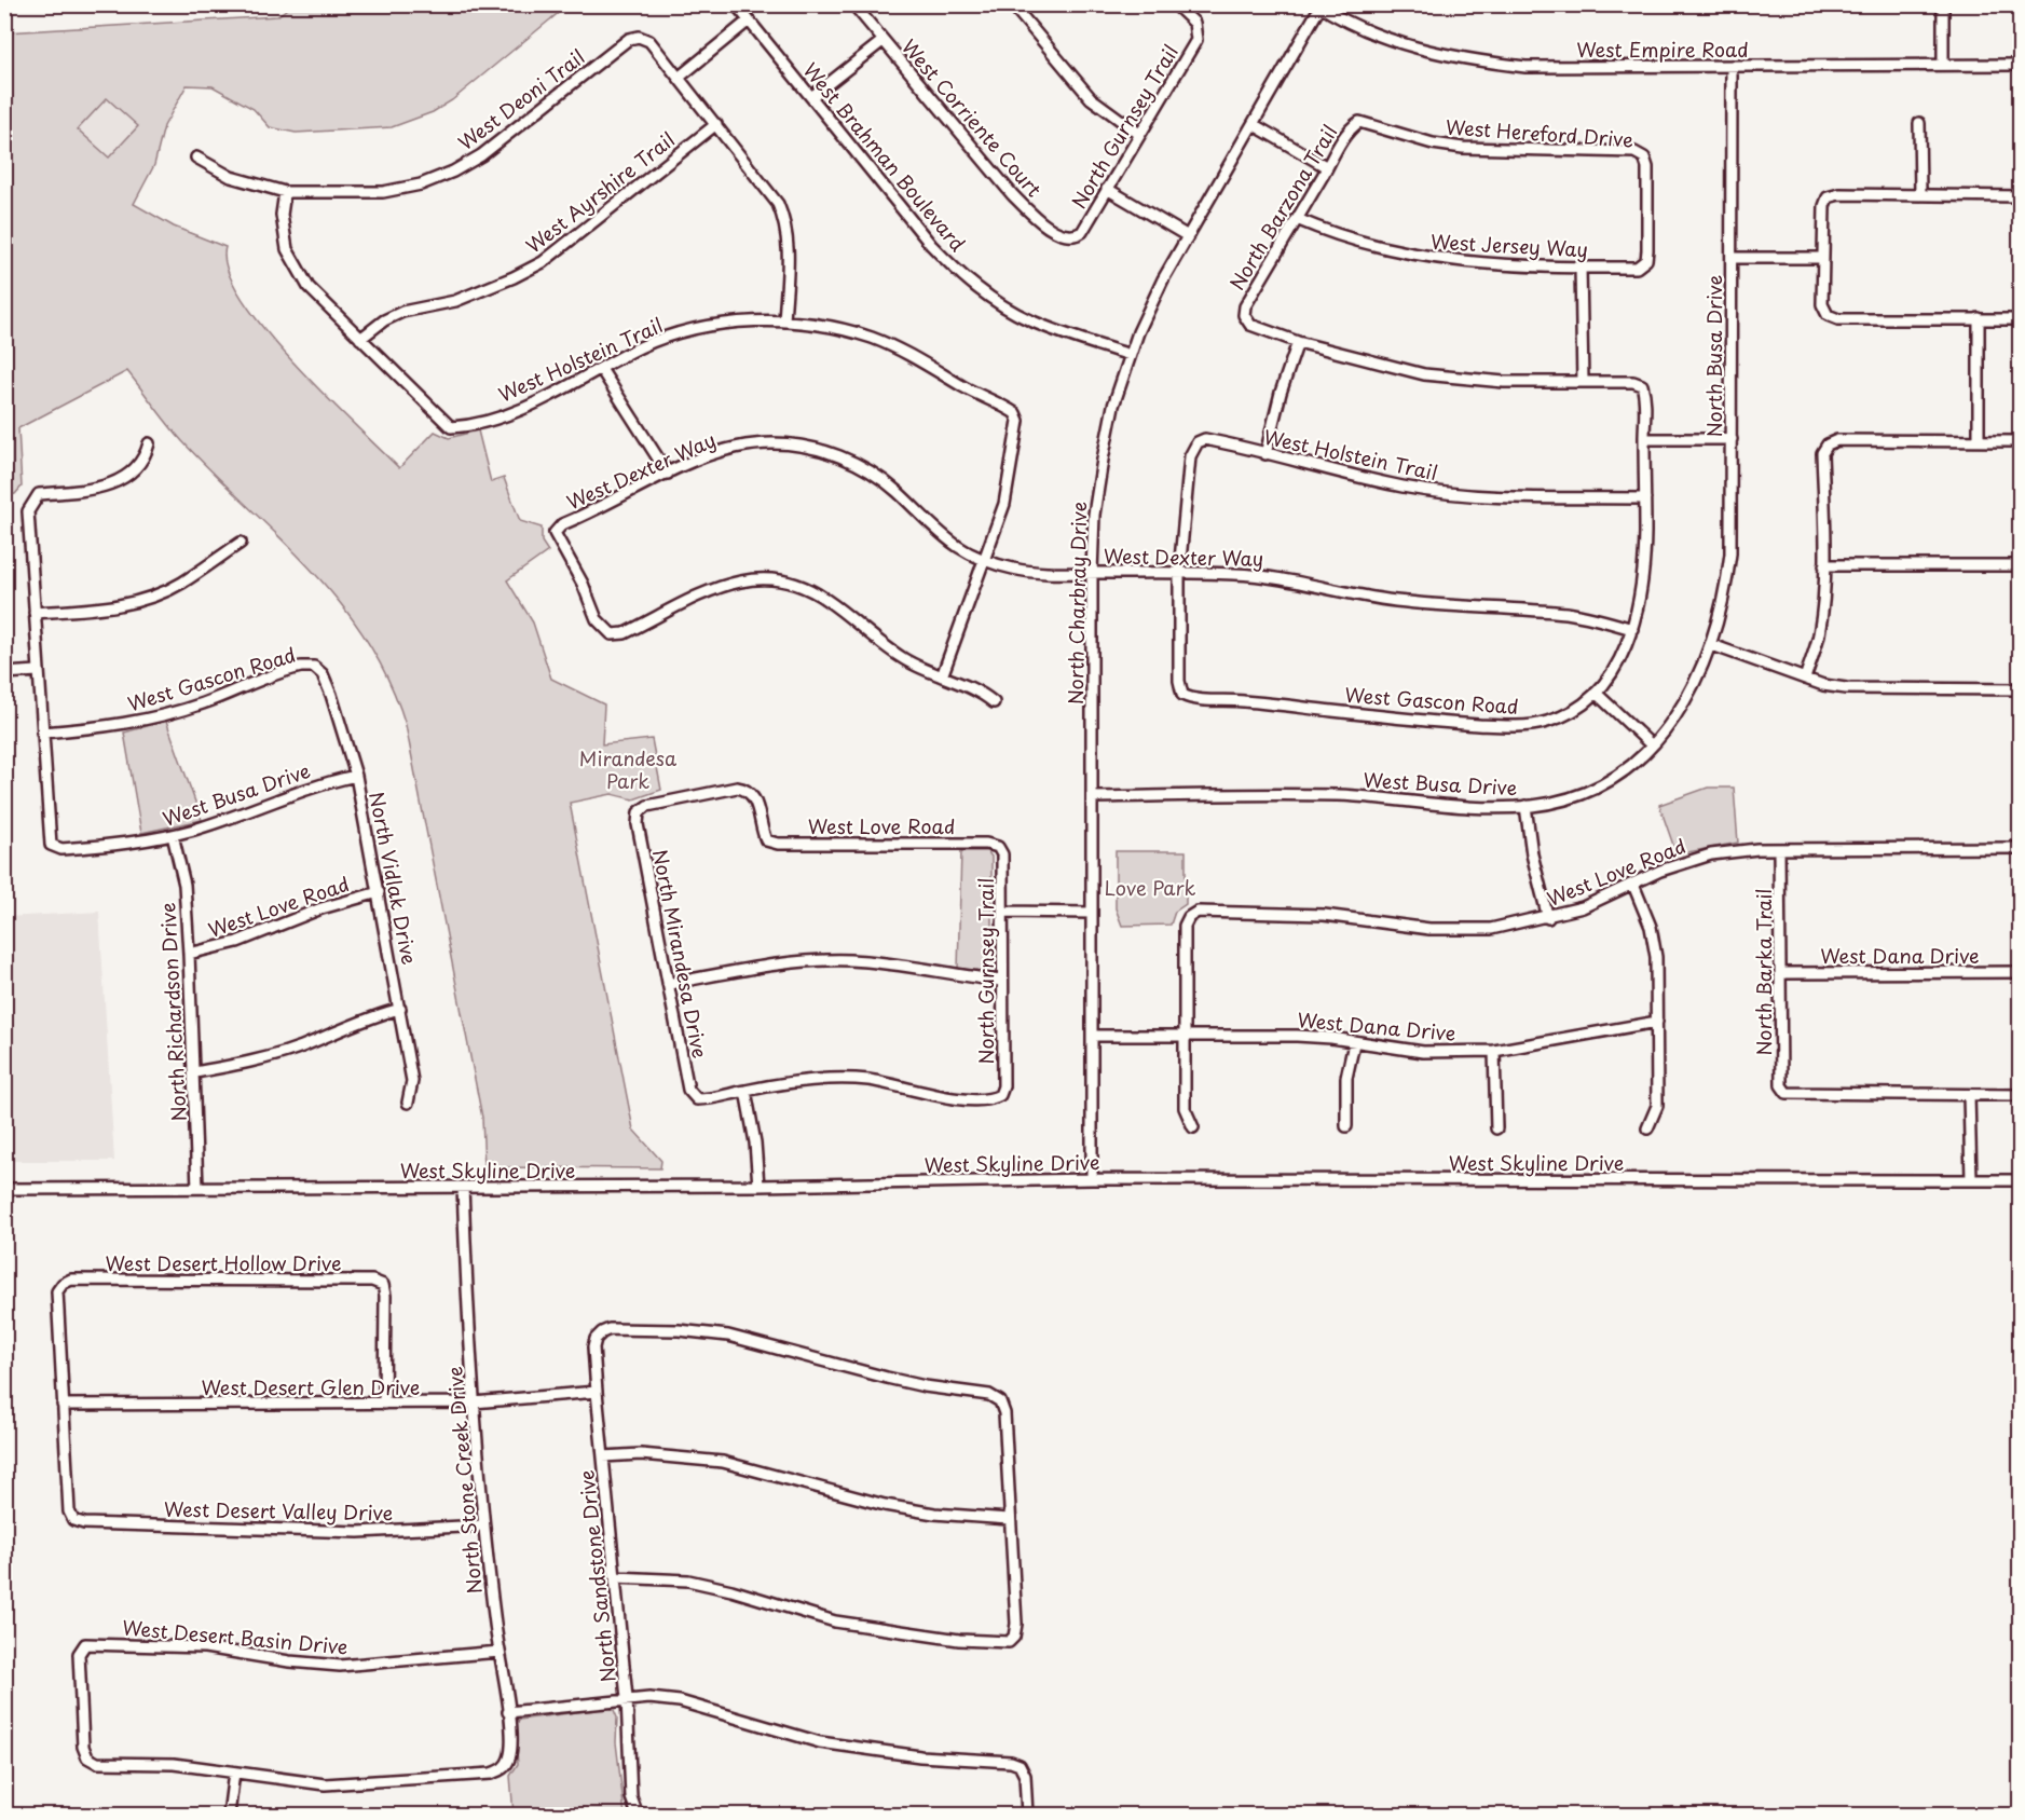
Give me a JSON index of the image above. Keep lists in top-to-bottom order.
{
  "streets": {
    "street": [
      "West Empire Road",
      "West Deoni Trail",
      "West Corriente Court",
      "North Gurnsey Trail",
      "West Hereford Drive",
      "West Brahman Boulevard",
      "West Ayrshire Trail",
      "North Barzona Trail",
      "West Jersey Way",
      "North Busa Drive",
      "West Holstein Trail",
      "West Dexter Way",
      "North Charbray Drive",
      "West Gascon Road",
      "West Busa Drive",
      "West Love Road",
      "North Vidlak Drive",
      "North Mirandesa Drive",
      "West Dana Drive",
      "North Barka Trail",
      "North Richardson Drive",
      "West Skyline Drive",
      "West Desert Hollow Drive",
      "West Desert Glen Drive",
      "North Stone Creek Drive",
      "West Desert Valley Drive",
      "North Sandstone Drive",
      "West Desert Basin Drive"
    ]
  },
  "crossings": [
    ["West Empire Road", "North Busa Drive"],
    ["West Empire Road", "North Charbray Drive"],
    ["West Corriente Court", "North Gurnsey Trail"],
    ["North Gurnsey Trail", "West Love Road"],
    ["North Gurnsey Trail", "North Mirandesa Drive"],
    ["West Hereford Drive", "North Barzona Trail"],
    ["West Hereford Drive", "West Jersey Way"],
    ["West Brahman Boulevard", "North Charbray Drive"],
    ["West Ayrshire Trail", "West Holstein Trail"],
    ["North Barzona Trail", "West Jersey Way"],
    ["North Busa Drive", "West Busa Drive"],
    ["West Holstein Trail", "West Dexter Way"],
    ["West Holstein Trail", "West Gascon Road"],
    ["West Dexter Way", "North Charbray Drive"],
    ["West Dexter Way", "West Gascon Road"],
    ["North Charbray Drive", "West Busa Drive"],
    ["North Charbray Drive", "West Dana Drive"],
    ["North Charbray Drive", "West Skyline Drive"],
    ["West Gascon Road", "West Busa Drive"],
    ["West Gascon Road", "North Vidlak Drive"],
    ["West Busa Drive", "North Vidlak Drive"],
    ["West Busa Drive", "North Richardson Drive"],
    ["West Love Road", "North Vidlak Drive"],
    ["West Love Road", "North Mirandesa Drive"],
    ["West Love Road", "West Dana Drive"],
    ["West Love Road", "North Barka Trail"],
    ["West Love Road", "North Richardson Drive"],
    ["West Dana Drive", "North Barka Trail"],
    ["North Richardson Drive", "West Skyline Drive"],
    ["West Skyline Drive", "North Stone Creek Drive"],
    ["West Desert Hollow Drive", "West Desert Glen Drive"],
    ["West Desert Hollow Drive", "West Desert Valley Drive"],
    ["West Desert Glen Drive", "North Stone Creek Drive"],
    ["West Desert Glen Drive", "West Desert Valley Drive"],
    ["West Desert Glen Drive", "North Sandstone Drive"],
    ["North Stone Creek Drive", "West Desert Valley Drive"],
    ["North Stone Creek Drive", "West Desert Basin Drive"]
  ],
  "parks": ["Mirandesa Park", "Love Park"]
}
